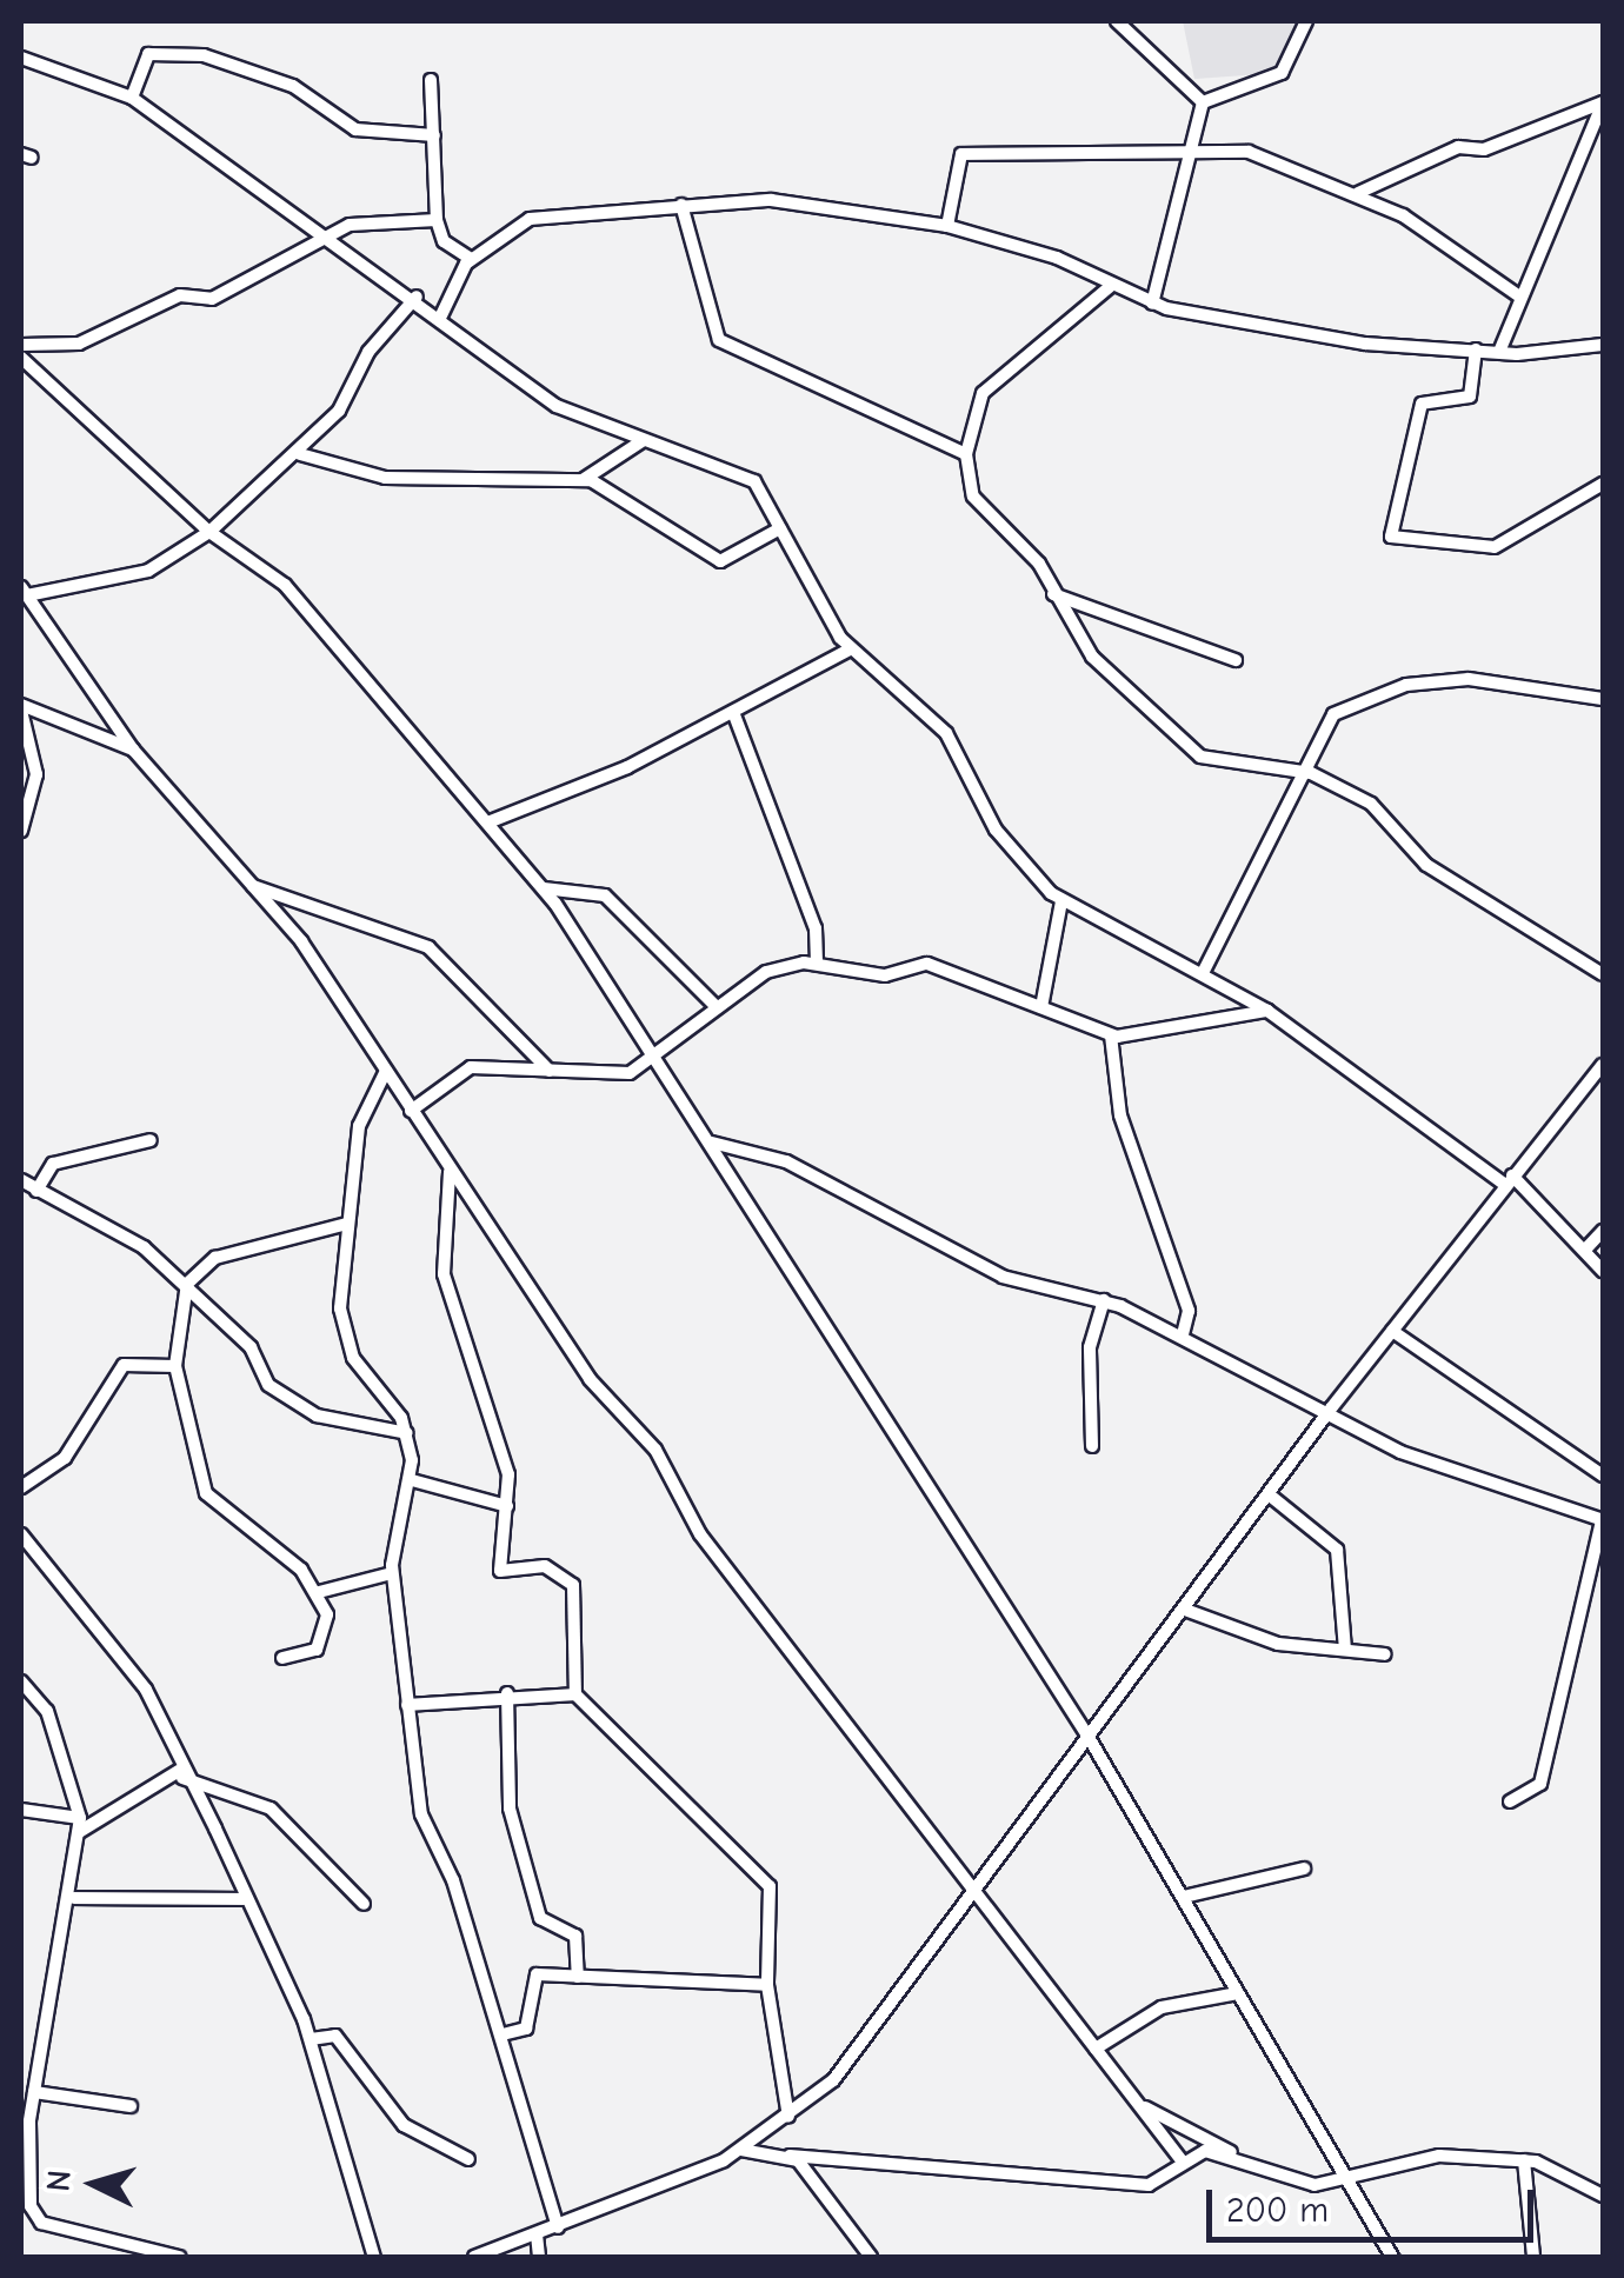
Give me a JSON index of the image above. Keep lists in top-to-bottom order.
{
  "scale_bar": "200 m",
  "north": "left"
}
